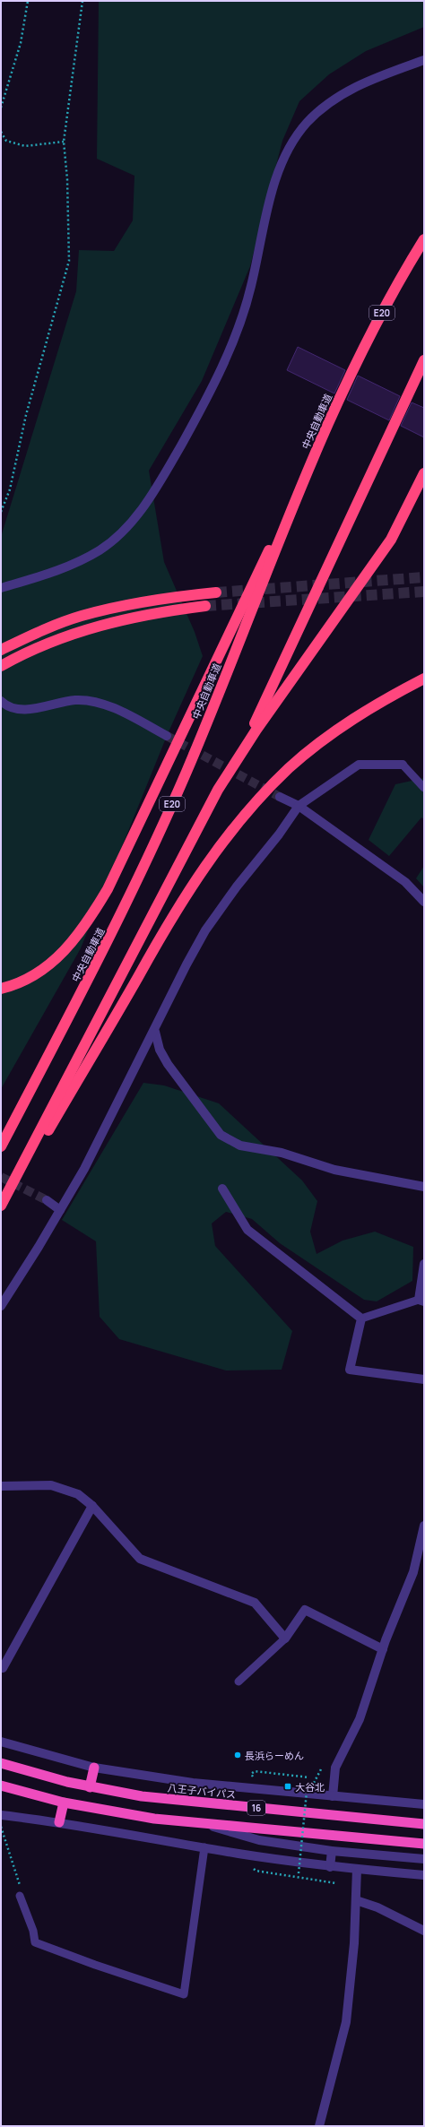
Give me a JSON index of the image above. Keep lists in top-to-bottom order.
{
  "streets": {
    "highway": [
      "E20",
      "中央自動車道",
      "八王子バイパス",
      "16"
    ]
  },
  "places": {
    "other": ["長浜らーめん"],
    "transit": ["大谷北"]
  }
}
